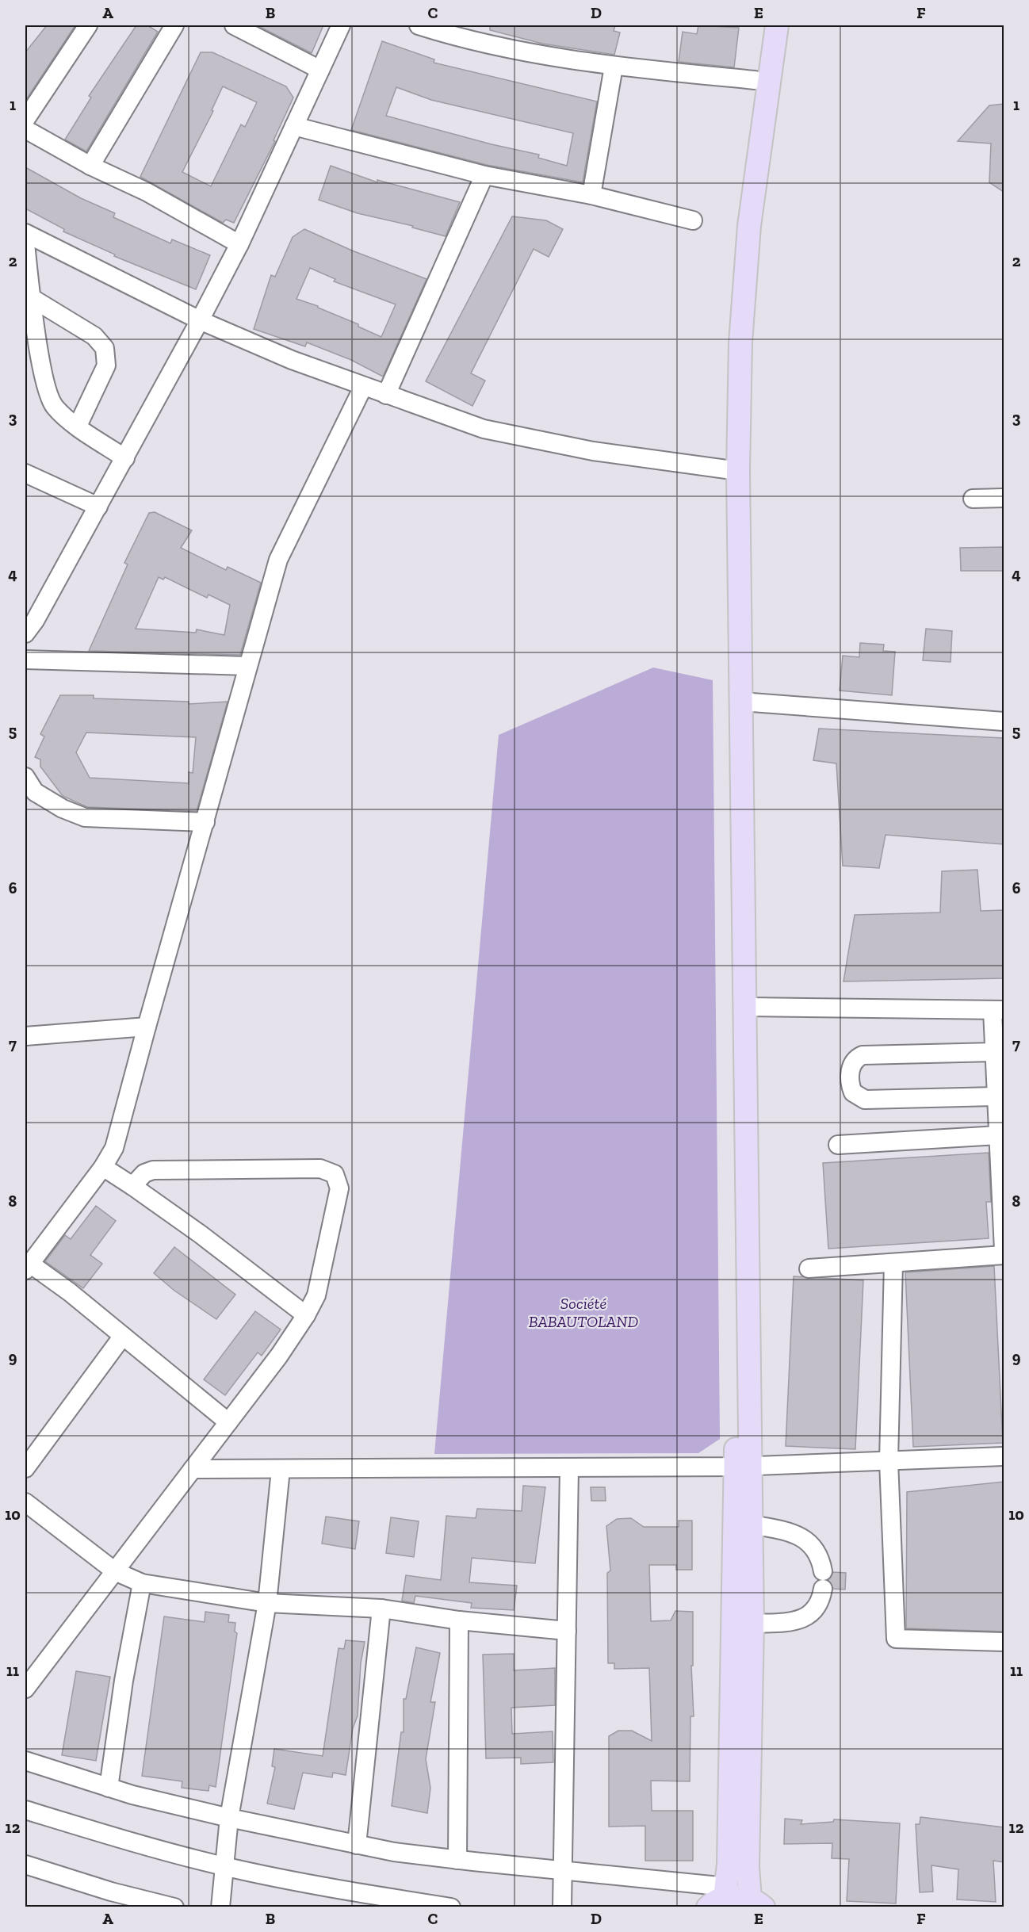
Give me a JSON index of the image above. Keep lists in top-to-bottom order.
{
  "parks": ["Société BABAUTOLAND"],
  "grid": {
    "columns": [
      "A",
      "B",
      "C",
      "D",
      "E",
      "F"
    ],
    "rows": [
      "1",
      "2",
      "3",
      "4",
      "5",
      "6",
      "7",
      "8",
      "9",
      "10",
      "11",
      "12"
    ]
  }
}
